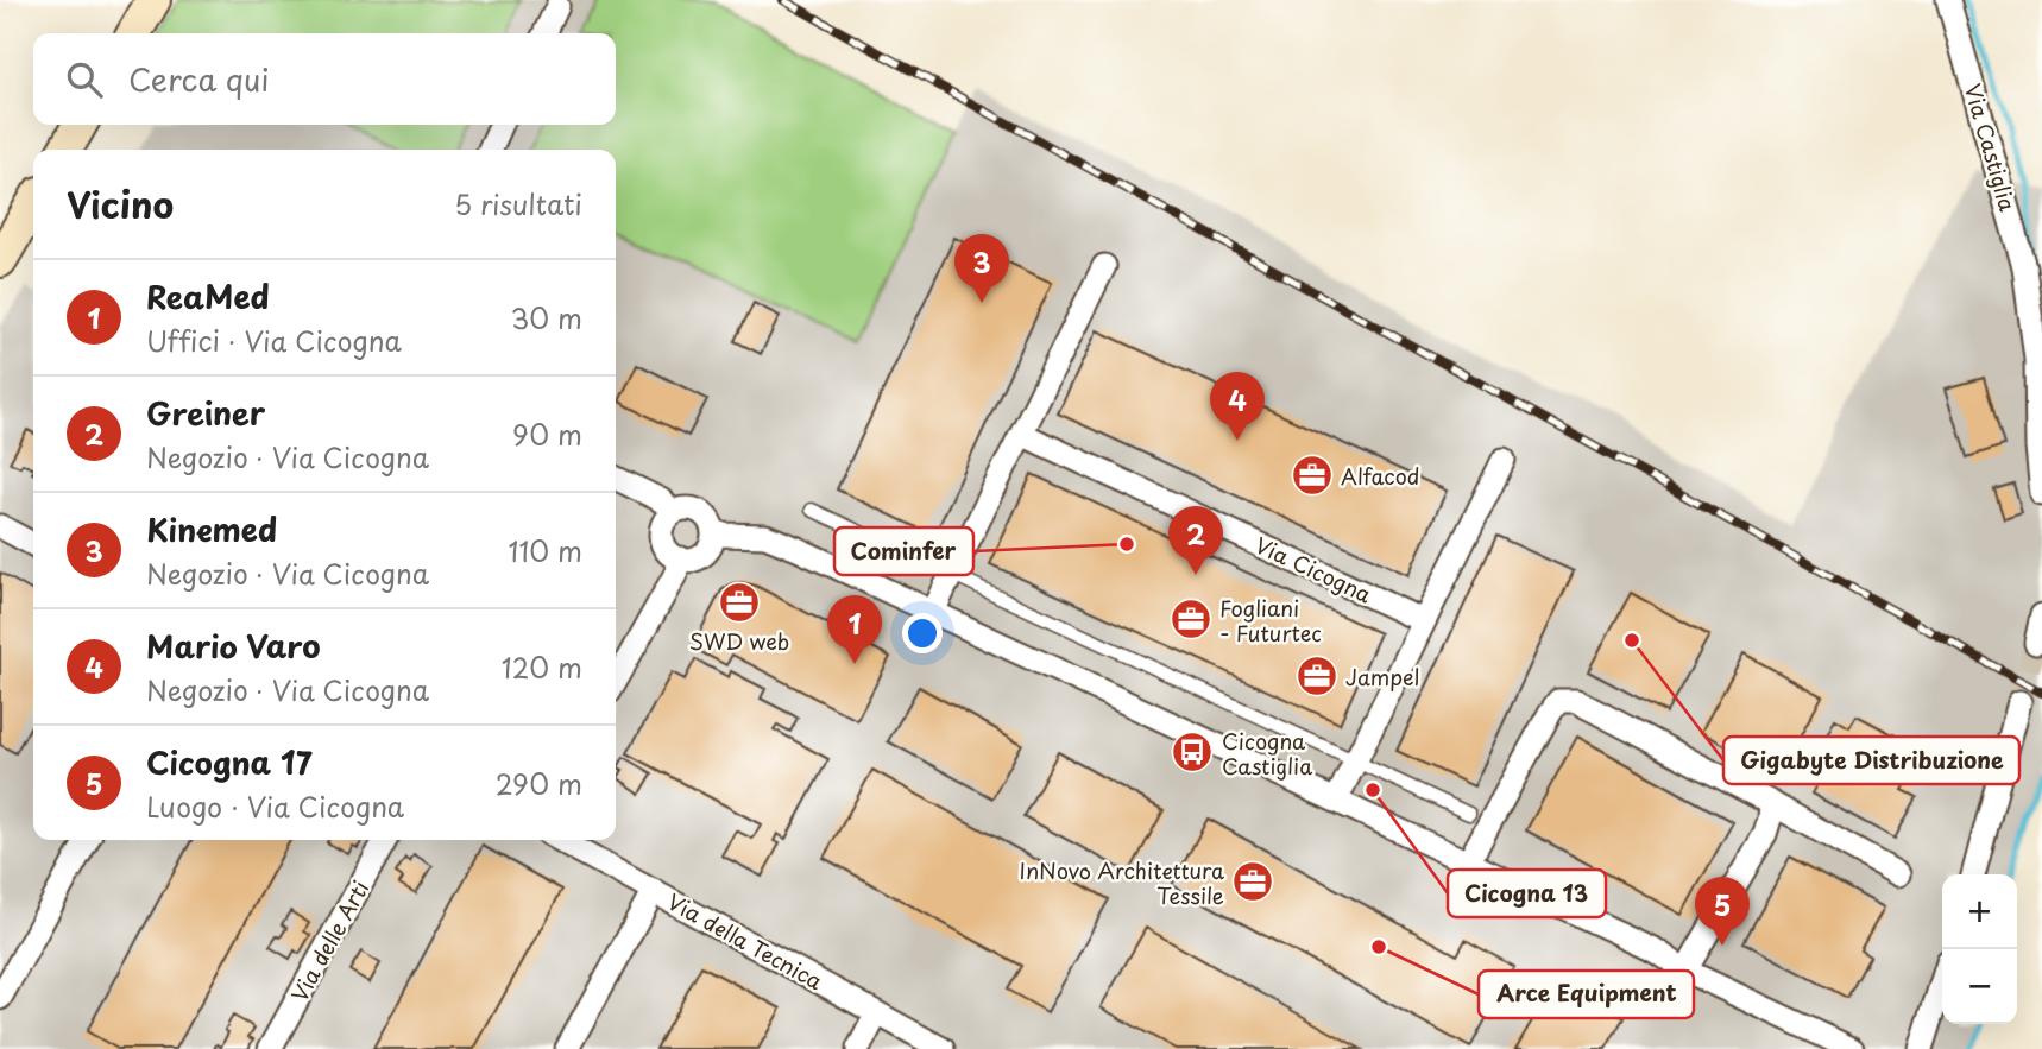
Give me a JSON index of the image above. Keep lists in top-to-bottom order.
{
  "streets": {
    "street": [
      "Via Castiglia",
      "Via Cicogna",
      "Via delle Arti",
      "Via della Tecnica"
    ]
  },
  "places": {
    "office": [
      "Alfacod",
      "SWD web",
      "Fogliani - Futurtec",
      "Jampel",
      "InNovo Architettura Tessile"
    ],
    "other": [
      "Cominfer",
      "Gigabyte Distribuzione",
      "Cicogna 13",
      "Arce Equipment"
    ],
    "bus stop": ["Cicogna Castiglia"]
  },
  "page": {
    "search": "Cerca qui",
    "heading": ["Vicino", "5 risultati"],
    "pins": [
      "3",
      "4",
      "2",
      "1",
      "5"
    ],
    "list": [
      {
        "mark": "1",
        "name": "ReaMed",
        "note": "Uffici · Via Cicogna",
        "value": "30 m"
      },
      {
        "mark": "2",
        "name": "Greiner",
        "note": "Negozio · Via Cicogna",
        "value": "90 m"
      },
      {
        "mark": "3",
        "name": "Kinemed",
        "note": "Negozio · Via Cicogna",
        "value": "110 m"
      },
      {
        "mark": "4",
        "name": "Mario Varo",
        "note": "Negozio · Via Cicogna",
        "value": "120 m"
      },
      {
        "mark": "5",
        "name": "Cicogna 17",
        "note": "Luogo · Via Cicogna",
        "value": "290 m"
      }
    ],
    "map_buttons": ["+", "−"]
  }
}
